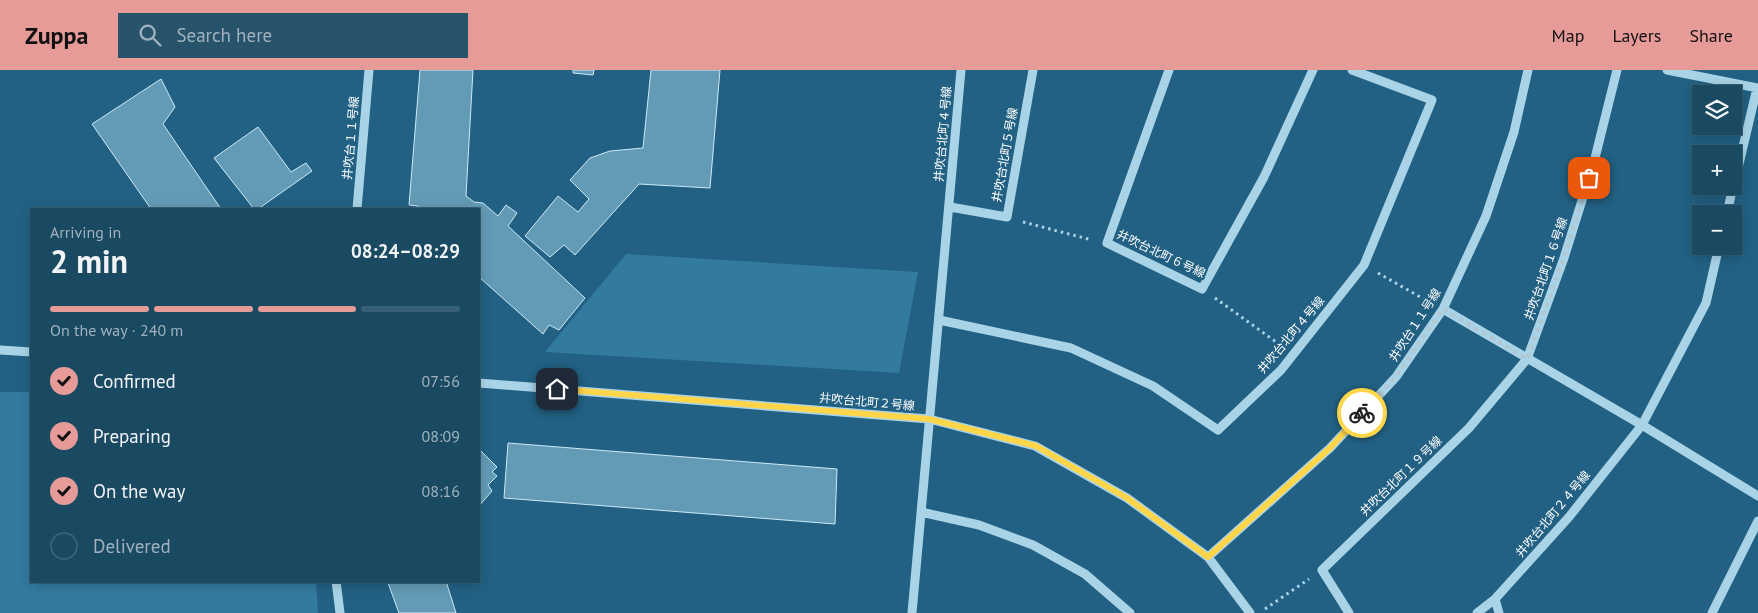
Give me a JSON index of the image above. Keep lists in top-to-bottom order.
{
  "streets": {
    "street": [
      "井吹台北町４号線",
      "井吹台１１号線",
      "井吹台北町５号線",
      "井吹台北町６号線",
      "井吹台北町１６号線",
      "井吹台北町２号線",
      "井吹台北町１９号線",
      "井吹台北町２４号線"
    ]
  },
  "crossings": [
    ["井吹台北町４号線", "井吹台北町５号線"],
    ["井吹台北町４号線", "井吹台北町２号線"],
    ["井吹台１１号線", "井吹台北町２号線"],
    ["井吹台北町１６号線", "井吹台北町１９号線"]
  ],
  "page": {
    "header": "Zuppa",
    "search": "Search here",
    "nav": ["Map", "Layers", "Share"],
    "map_buttons": ["+", "−"],
    "heading": ["2 min", "Arriving in", "08:24–08:29"],
    "bar": "On the way · 240 m",
    "list": [
      ["Confirmed", "07:56"],
      ["Preparing", "08:09"],
      ["On the way", "08:16"],
      "Delivered"
    ]
  }
}
